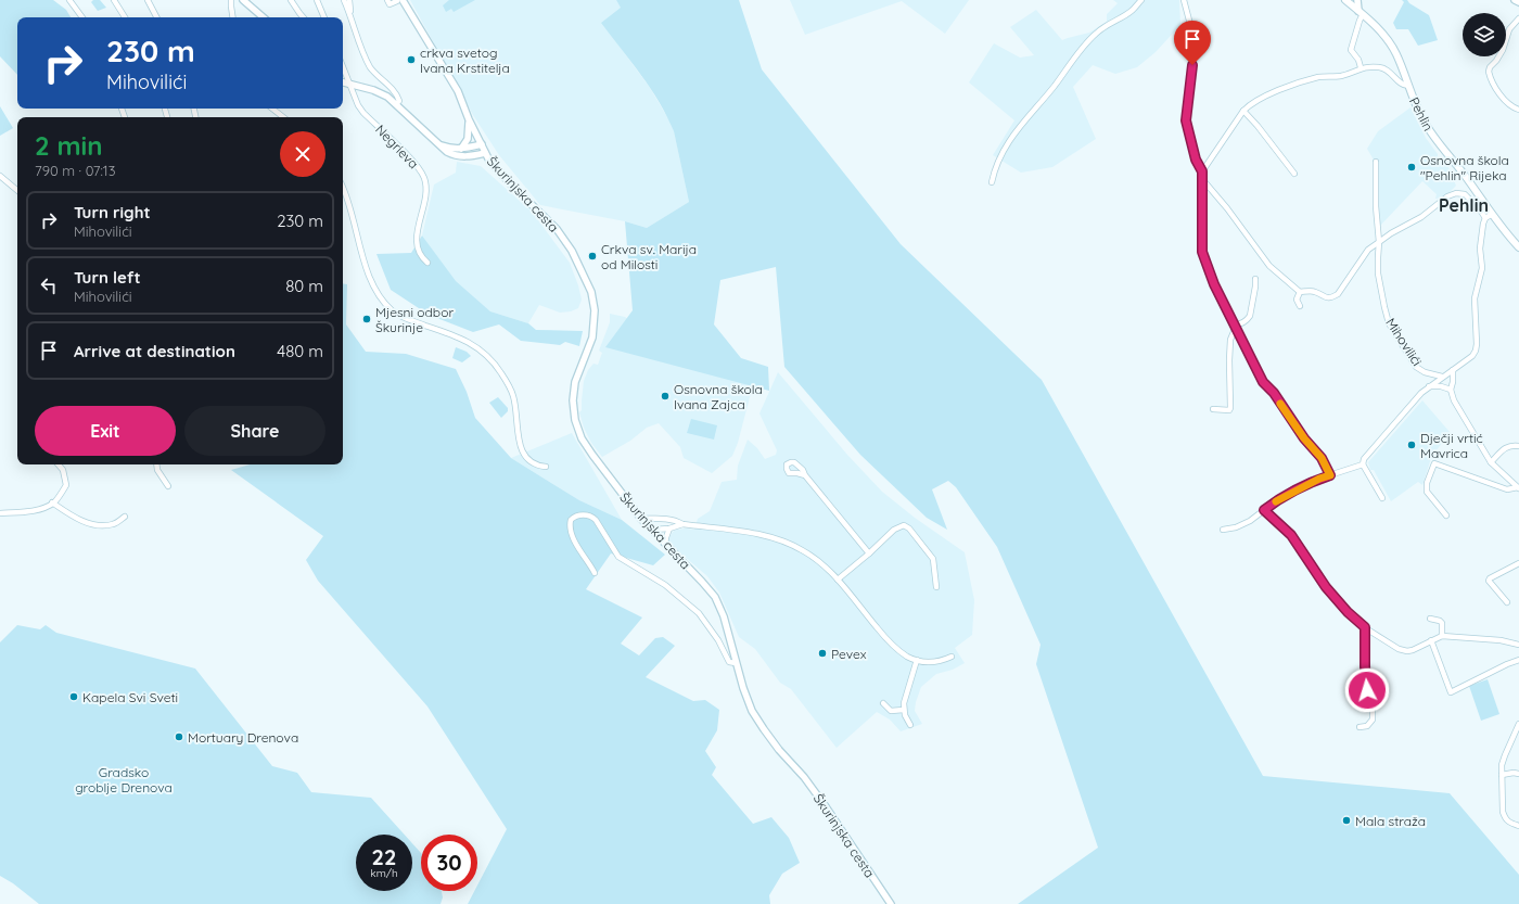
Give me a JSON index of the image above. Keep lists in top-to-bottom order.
{
  "streets": {
    "main road": ["Pehlin"],
    "street": ["Negrieva", "Škurinjska cesta", "Mihovilići"]
  },
  "districts": ["Pehlin"],
  "parks": ["Gradsko groblje Drenova"],
  "places": [
    "crkva svetog Ivana Krstitelja",
    "Osnovna škola \"Pehlin\" Rijeka",
    "Crkva sv. Marija od Milosti",
    "Mjesni odbor Škurinje",
    "Osnovna škola Ivana Zajca",
    "Dječji vrtić Mavrica",
    "Pevex",
    "Kapela Svi Sveti",
    "Mortuary Drenova",
    "Mala straža"
  ],
  "page": {
    "turn": ["230 m", "Mihovilići"],
    "heading": ["2 min", "790 m · 07:13"],
    "list": [
      {
        "name": "Turn right",
        "note": "Mihovilići",
        "value": "230 m"
      },
      {
        "name": "Turn left",
        "note": "Mihovilići",
        "value": "80 m"
      },
      {
        "name": "Arrive at destination",
        "value": "480 m"
      }
    ],
    "buttons": ["Exit", "Share"],
    "speed": "22 km/h",
    "limit": "30"
  }
}
